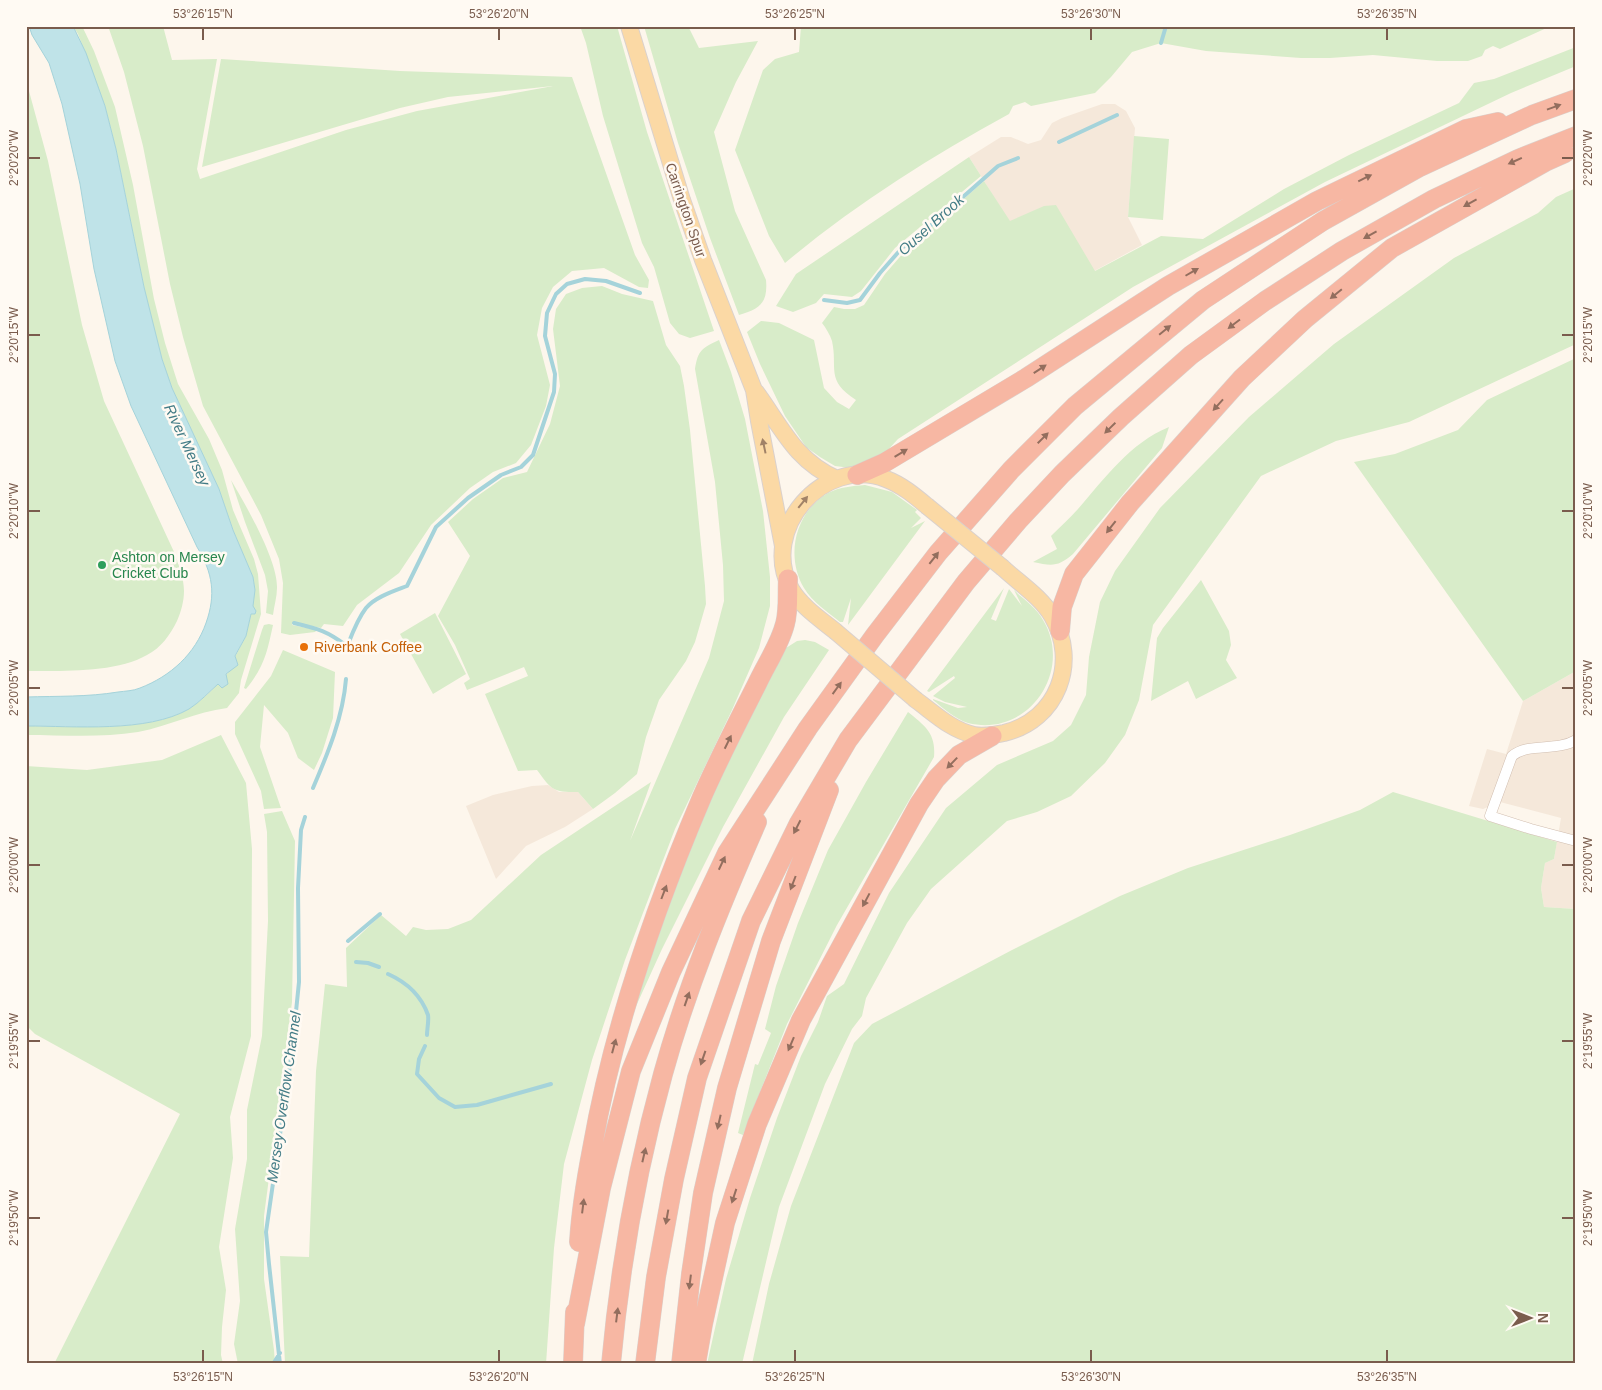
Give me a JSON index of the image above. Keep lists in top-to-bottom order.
{
  "streets": {
    "main road": ["Carrington Spur"]
  },
  "water": ["Ousel Brook", "River Mersey", "Mersey Overflow Channel"],
  "places": ["Ashton on Mersey Cricket Club", "Riverbank Coffee"],
  "north": "right",
  "coordinates": [
    "53°26'15\"N",
    "53°26'20\"N",
    "53°26'25\"N",
    "53°26'30\"N",
    "53°26'35\"N",
    "2°20'20\"W",
    "2°20'15\"W",
    "2°20'10\"W",
    "2°20'05\"W",
    "2°20'00\"W",
    "2°19'55\"W",
    "2°19'50\"W"
  ]
}
